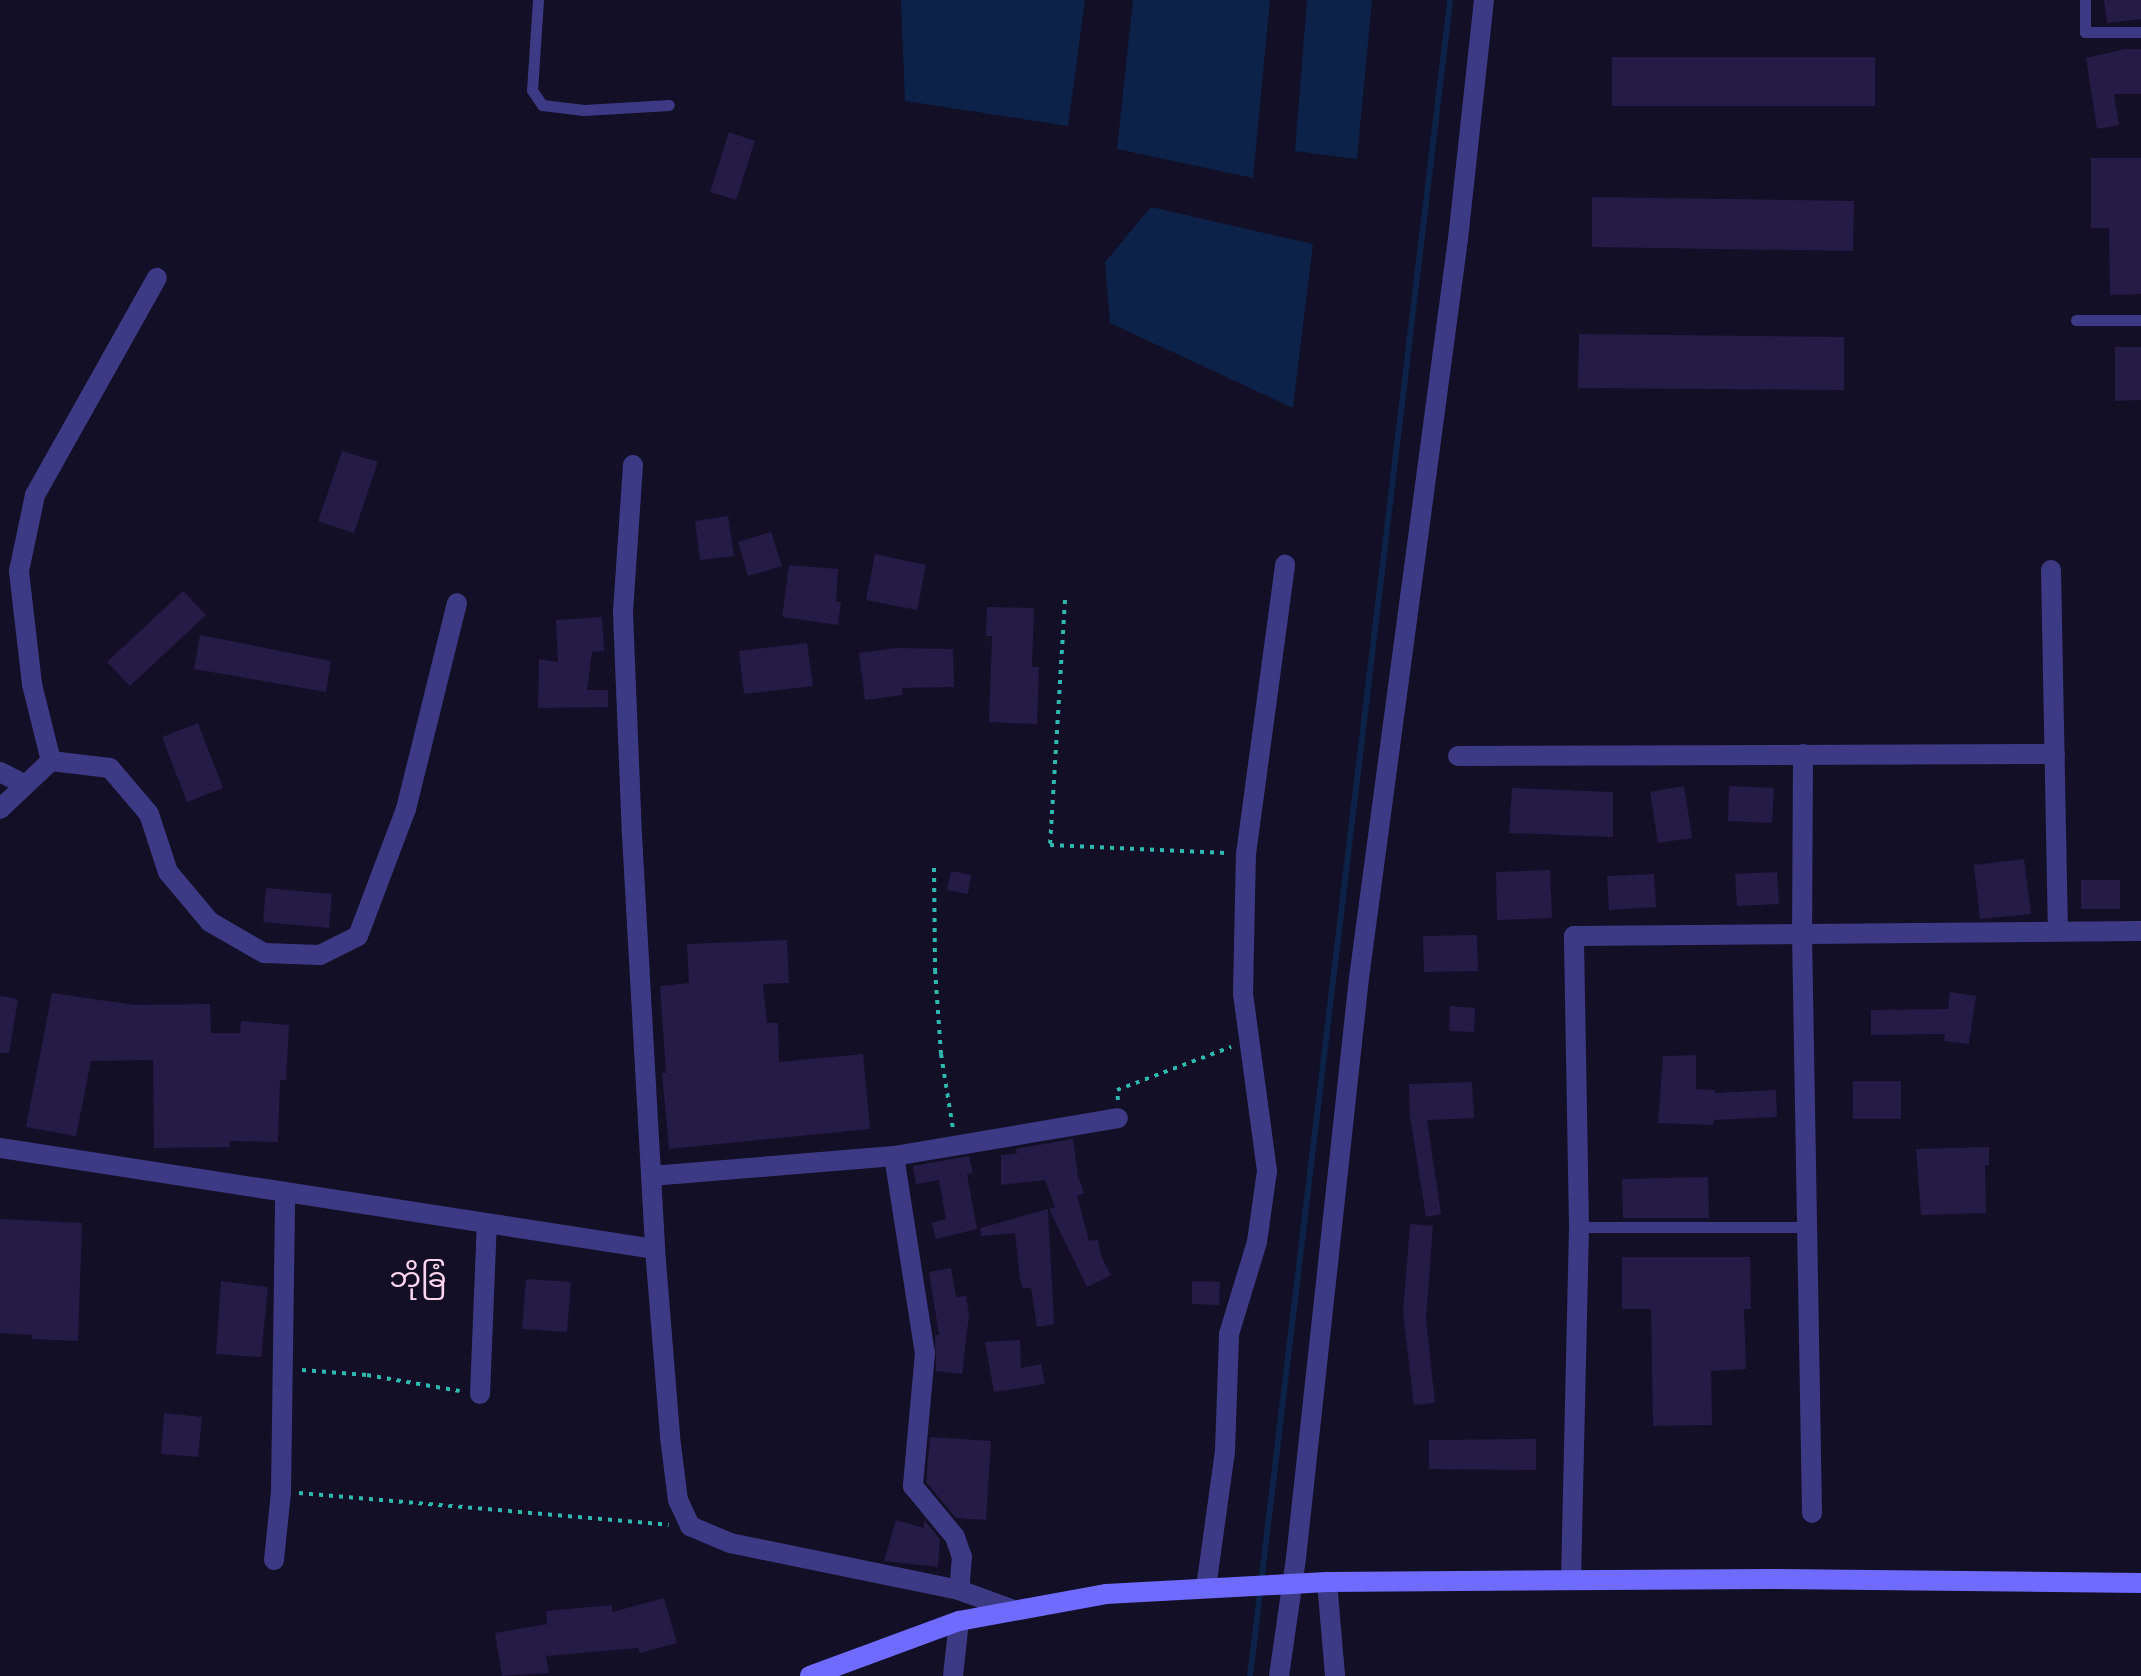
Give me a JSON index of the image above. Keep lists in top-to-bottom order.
{
  "districts": ["ဘိုခြံ"]
}
